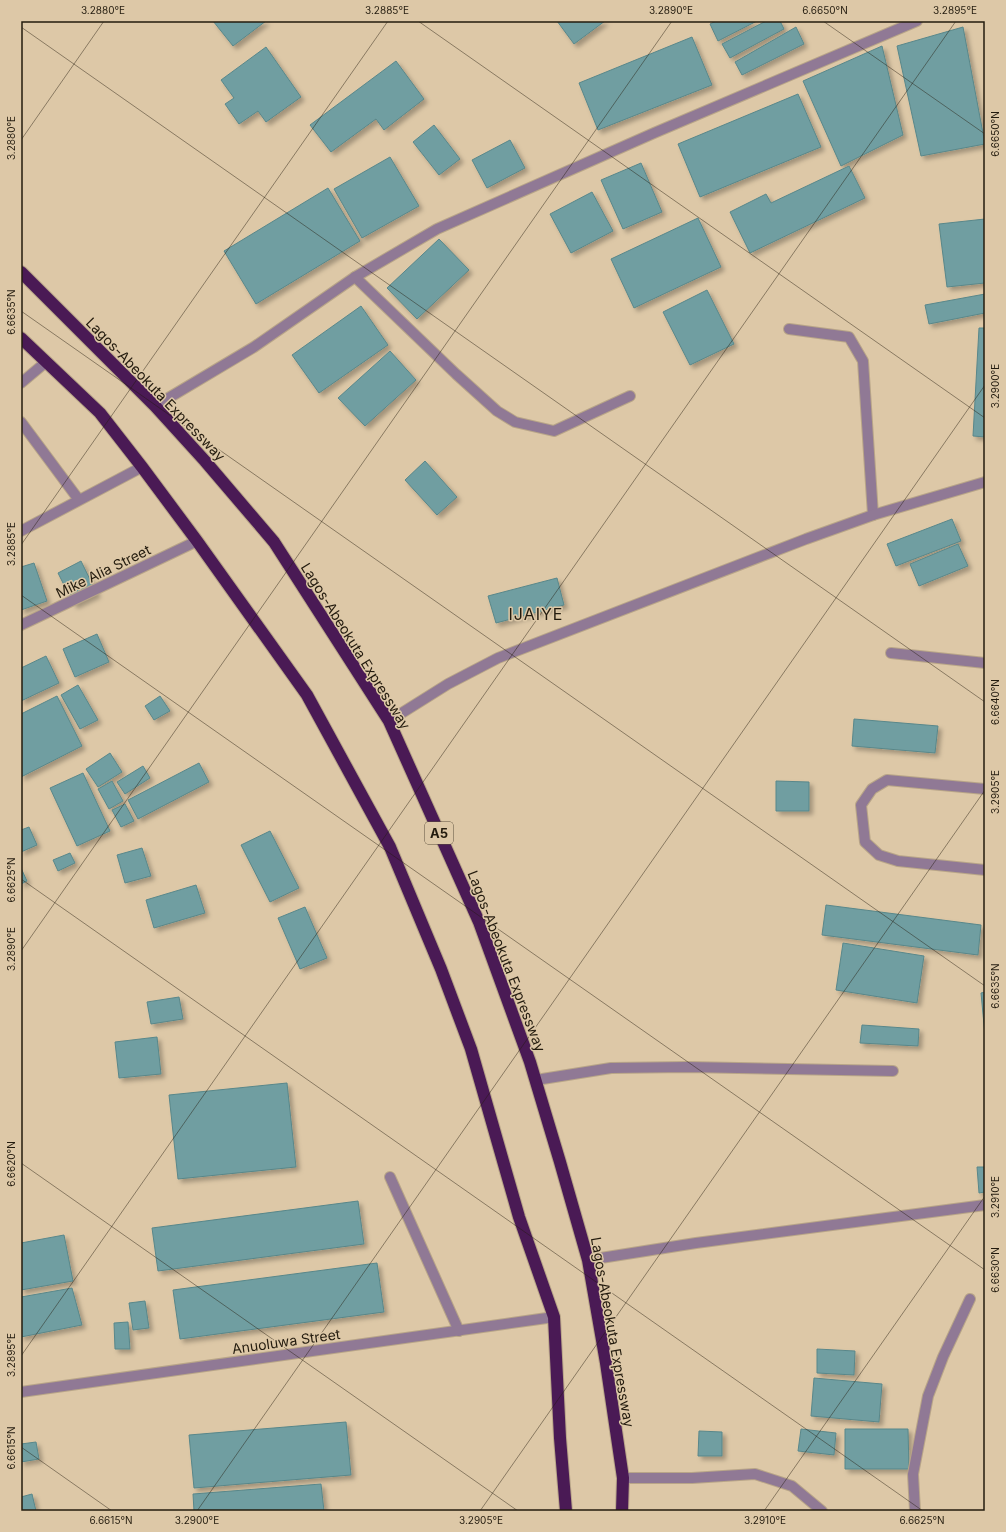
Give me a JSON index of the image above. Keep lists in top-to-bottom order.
{
  "streets": {
    "highway": ["Lagos-Abeokuta Expressway", "A5"],
    "street": ["Mike Alia Street", "Anuoluwa Street"]
  },
  "districts": ["IJAIYE"],
  "coordinates": [
    "3.2880°E",
    "3.2885°E",
    "3.2890°E",
    "6.6650°N",
    "3.2895°E",
    "6.6635°N",
    "3.2900°E",
    "6.6640°N",
    "3.2905°E",
    "6.6625°N",
    "6.6620°N",
    "3.2910°E",
    "6.6630°N",
    "6.6615°N"
  ]
}
